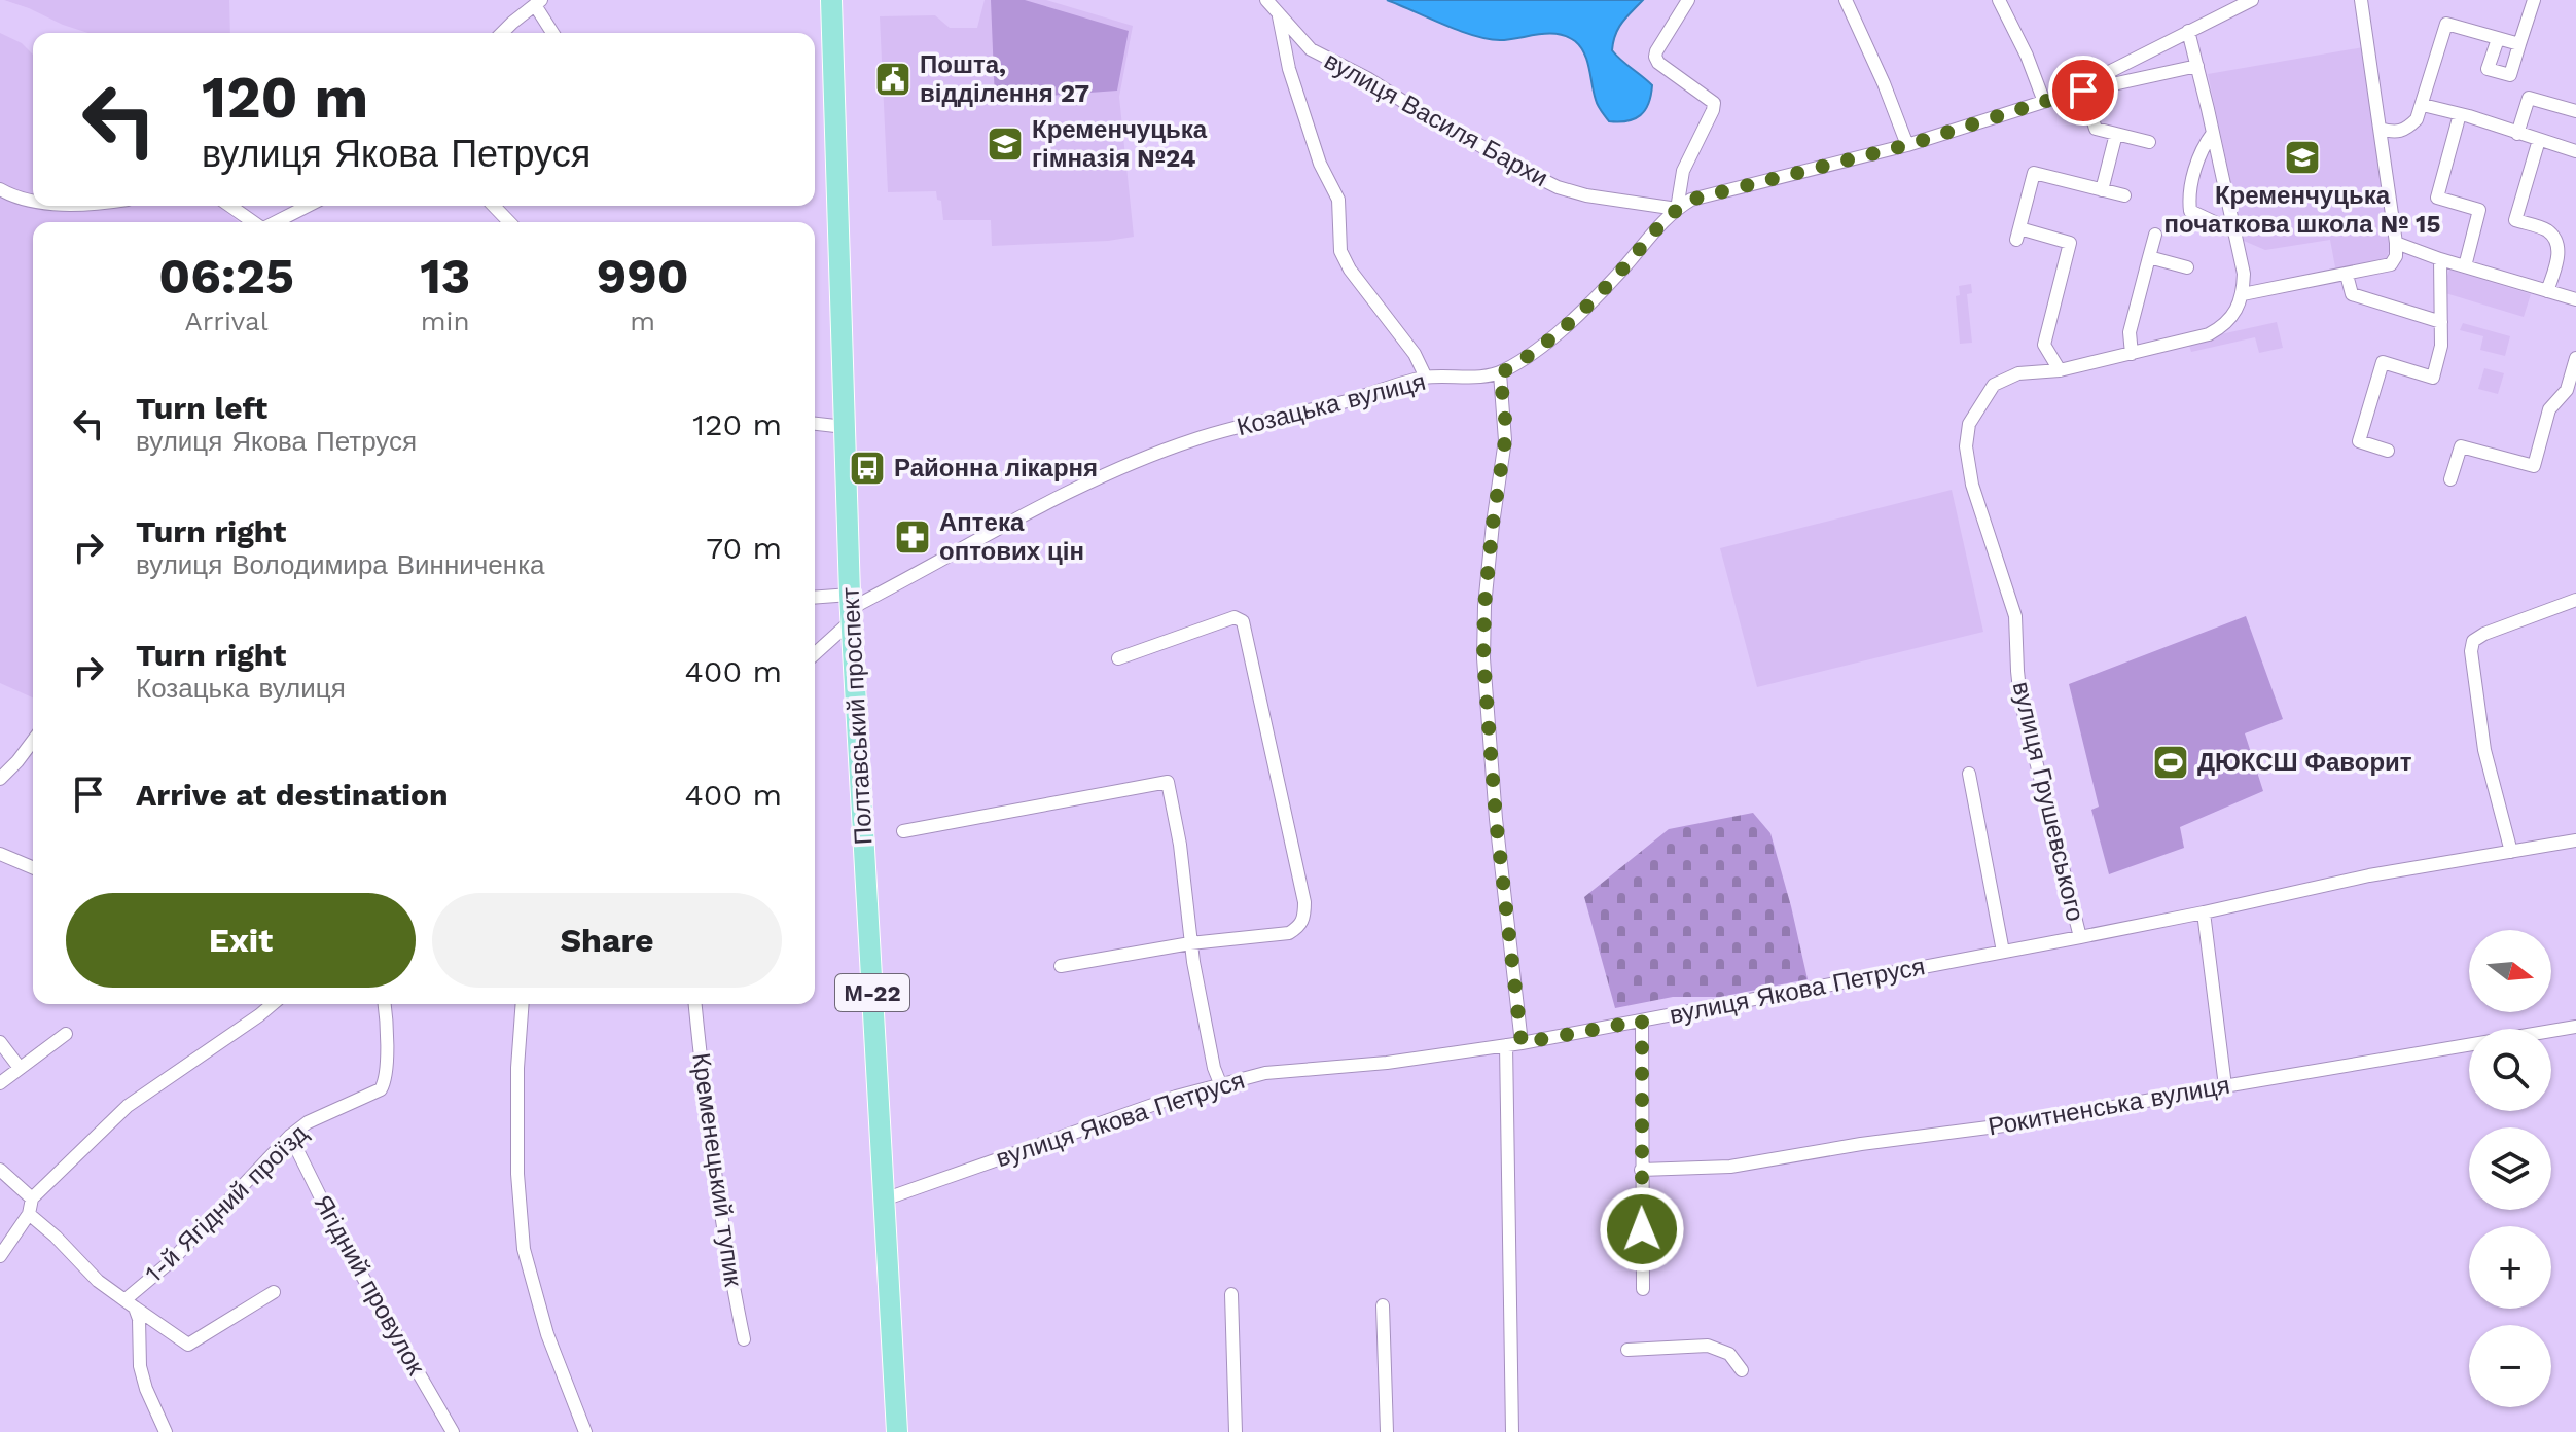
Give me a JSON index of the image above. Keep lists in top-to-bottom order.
{
  "streets": {
    "highway": ["Полтавський проспект", "М-22"],
    "street": [
      "вулиця Василя Бархи",
      "Козацька вулиця",
      "вулиця Грушевського",
      "вулиця Якова Петруся",
      "Рокитненська вулиця",
      "Кременецький тупик",
      "1-й Ягідний проїзд",
      "Ягідний провулок"
    ]
  },
  "crossings": [
    ["вулиця Василя Бархи", "Козацька вулиця"],
    ["Козацька вулиця", "Полтавський проспект"],
    ["Полтавський проспект", "вулиця Якова Петруся"],
    ["вулиця Грушевського", "вулиця Якова Петруся"],
    ["1-й Ягідний проїзд", "Ягідний провулок"]
  ],
  "places": {
    "public building": ["Пошта, відділення 27"],
    "school or university": ["Кременчуцька гімназія №24", "Кременчуцька початкова школа № 15"],
    "bus stop": ["Районна лікарня"],
    "pharmacy": ["Аптека оптових цін"],
    "sports": ["ДЮКСШ Фаворит"]
  },
  "north": "right",
  "page": {
    "turn": ["120 m", "вулиця Якова Петруся"],
    "eta": [
      "06:25",
      "Arrival",
      "13",
      "min",
      "990",
      "m"
    ],
    "list": [
      {
        "name": "Turn left",
        "note": "вулиця Якова Петруся",
        "value": "120 m"
      },
      {
        "name": "Turn right",
        "note": "вулиця Володимира Винниченка",
        "value": "70 m"
      },
      {
        "name": "Turn right",
        "note": "Козацька вулиця",
        "value": "400 m"
      },
      {
        "name": "Arrive at destination",
        "value": "400 m"
      }
    ],
    "buttons": ["Exit", "Share"],
    "map_buttons": ["+", "−"]
  }
}
